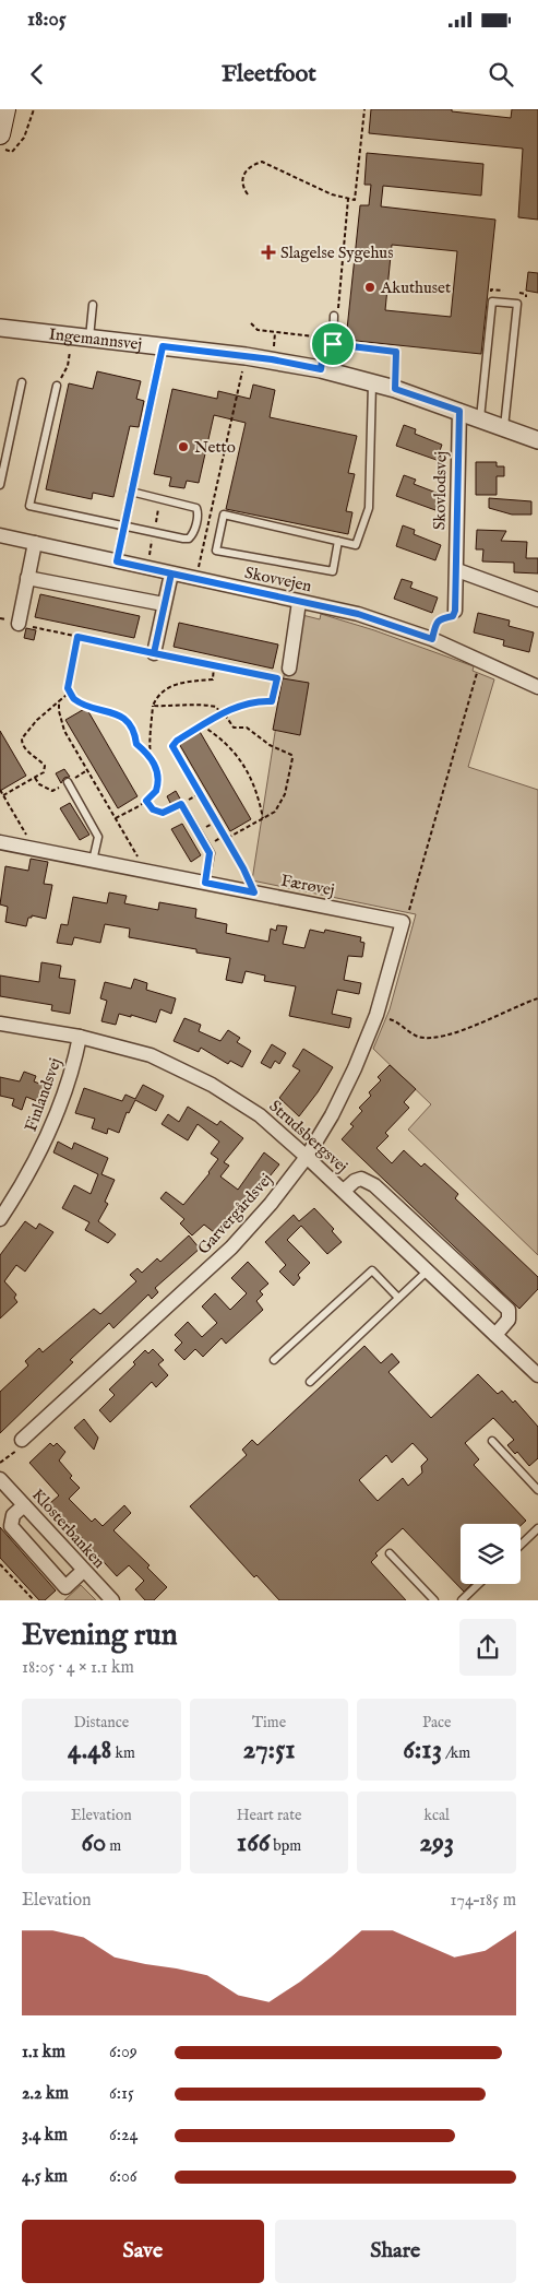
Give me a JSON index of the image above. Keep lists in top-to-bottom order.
{
  "streets": {
    "street": [
      "Ingemannsvej",
      "Skovlodsvej",
      "Skovvejen",
      "Færøvej",
      "Finlandsvej",
      "Strudsbergsvej",
      "Garvergårdsvej",
      "Klosterbanken"
    ]
  },
  "crossings": [
    ["Ingemannsvej", "Skovlodsvej"],
    ["Færøvej", "Garvergårdsvej"],
    ["Finlandsvej", "Strudsbergsvej"],
    ["Strudsbergsvej", "Garvergårdsvej"]
  ],
  "places": {
    "health": ["Slagelse Sygehus"],
    "other": ["Akuthuset", "Netto"]
  },
  "page": {
    "status": "18:05",
    "header": "Fleetfoot",
    "heading": ["Evening run", "18:05 · 4 × 1.1 km"],
    "stats": [
      ["Distance", "4.48 km"],
      ["Time", "27:51"],
      ["Pace", "6:13 /km"],
      ["Elevation", "60 m"],
      ["Heart rate", "166 bpm"],
      ["kcal", "293"]
    ],
    "chart": ["Elevation", "174–185 m"],
    "list": [
      {
        "name": "1.1 km",
        "note": "6:09"
      },
      {
        "name": "2.2 km",
        "note": "6:15"
      },
      {
        "name": "3.4 km",
        "note": "6:24"
      },
      {
        "name": "4.5 km",
        "note": "6:06"
      }
    ],
    "buttons": ["Save", "Share"]
  }
}
